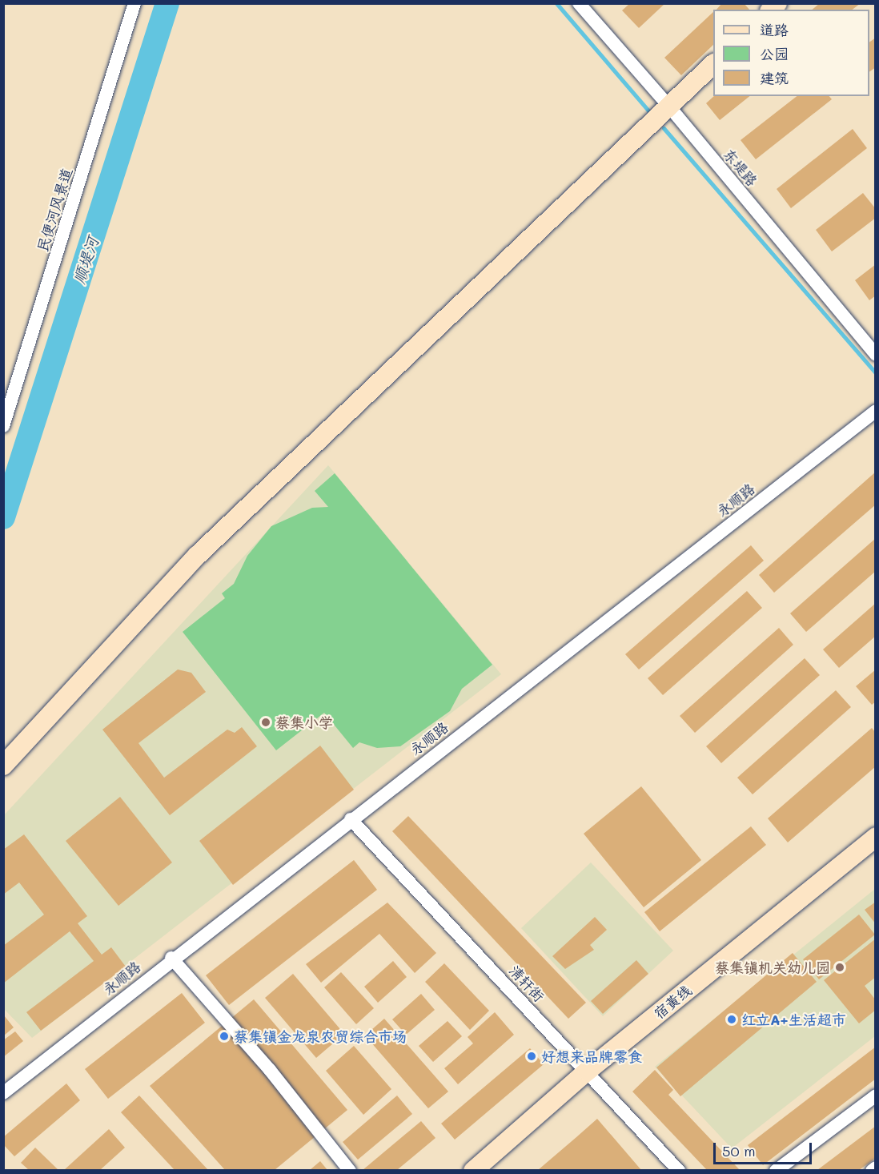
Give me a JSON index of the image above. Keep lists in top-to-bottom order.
{
  "streets": {
    "street": [
      "东堤路",
      "民便河风景道",
      "永顺路",
      "清轩街",
      "宿黄线"
    ]
  },
  "crossings": [
    ["永顺路", "清轩街"],
    ["清轩街", "宿黄线"]
  ],
  "water": ["顺堤河"],
  "places": [
    "蔡集小学",
    "蔡集镇机关幼儿园",
    "红立A+生活超市",
    "蔡集镇金龙泉农贸综合市场",
    "好想来品牌零食"
  ],
  "legend": ["道路", "公园", "建筑"],
  "scale_bar": "50 m"
}
